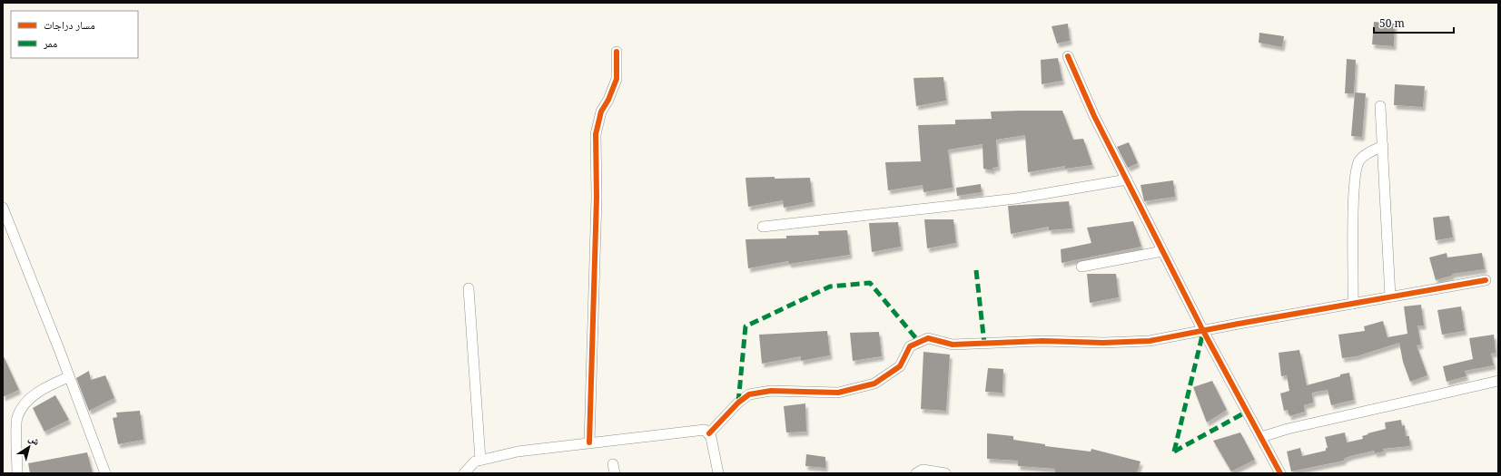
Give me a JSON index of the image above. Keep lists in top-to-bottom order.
{
  "legend": ["مسار دراجات", "ممر"],
  "scale_bar": "50 m",
  "north": "top right"
}
